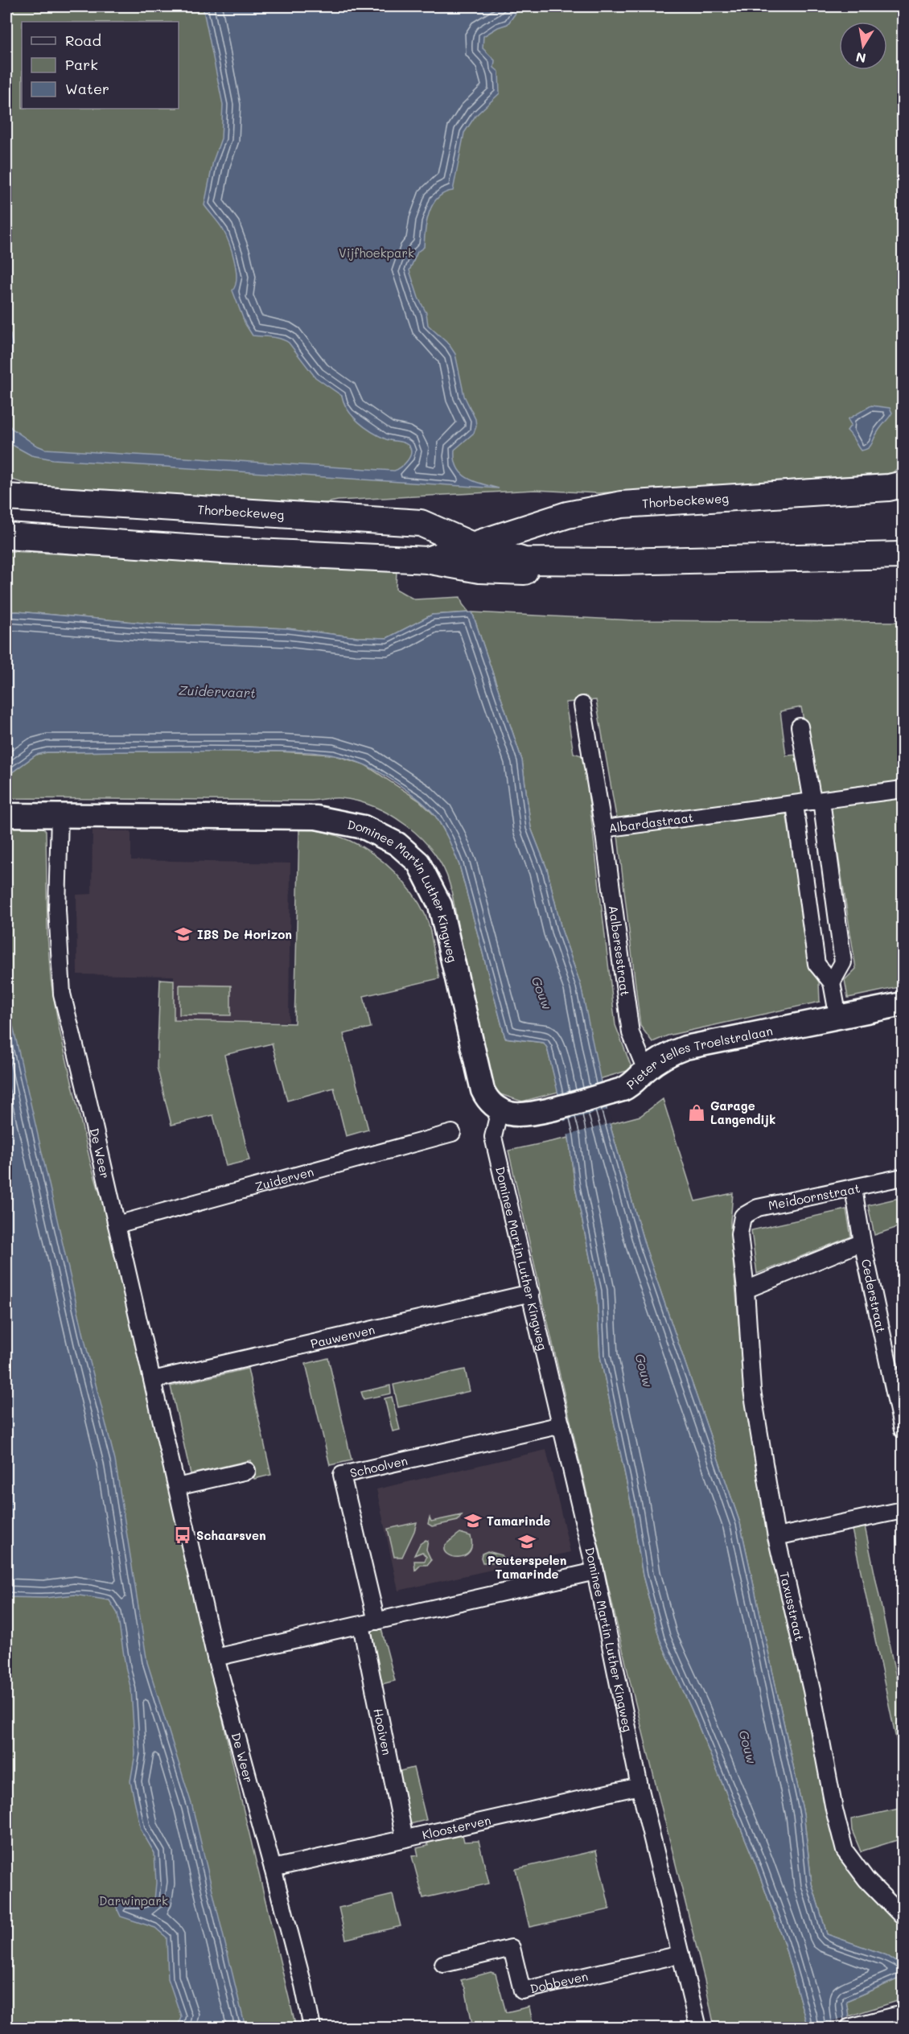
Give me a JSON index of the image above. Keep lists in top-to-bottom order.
{
  "streets": {
    "main road": ["Thorbeckeweg"],
    "street": [
      "Albardastraat",
      "Dominee Martin Luther Kingweg",
      "Aalbersestraat",
      "Pieter Jelles Troelstralaan",
      "De Weer",
      "Zuiderven",
      "Meidoornstraat",
      "Cederstraat",
      "Pauwenven",
      "Schoolven",
      "Taxusstraat",
      "Hooiven",
      "Kloosterven",
      "Dobbeven"
    ]
  },
  "crossings": [
    ["Albardastraat", "Aalbersestraat"],
    ["Dominee Martin Luther Kingweg", "Pieter Jelles Troelstralaan"],
    ["Dominee Martin Luther Kingweg", "De Weer"],
    ["Dominee Martin Luther Kingweg", "Pauwenven"],
    ["Dominee Martin Luther Kingweg", "Schoolven"],
    ["Dominee Martin Luther Kingweg", "Kloosterven"],
    ["Dominee Martin Luther Kingweg", "Dobbeven"],
    ["Aalbersestraat", "Pieter Jelles Troelstralaan"],
    ["De Weer", "Zuiderven"],
    ["De Weer", "Pauwenven"],
    ["De Weer", "Kloosterven"],
    ["Meidoornstraat", "Cederstraat"],
    ["Meidoornstraat", "Taxusstraat"],
    ["Schoolven", "Hooiven"],
    ["Hooiven", "Kloosterven"]
  ],
  "water": ["Zuidervaart", "Gouw"],
  "parks": ["Vijfhoekpark", "Darwinpark"],
  "places": {
    "school or university": ["IBS De Horizon", "Tamarinde", "Peuterspelen Tamarinde"],
    "shop": ["Garage Langendijk"],
    "bus stop": ["Schaarsven"]
  },
  "legend": ["Road", "Park", "Water"],
  "north": "bottom"
}
